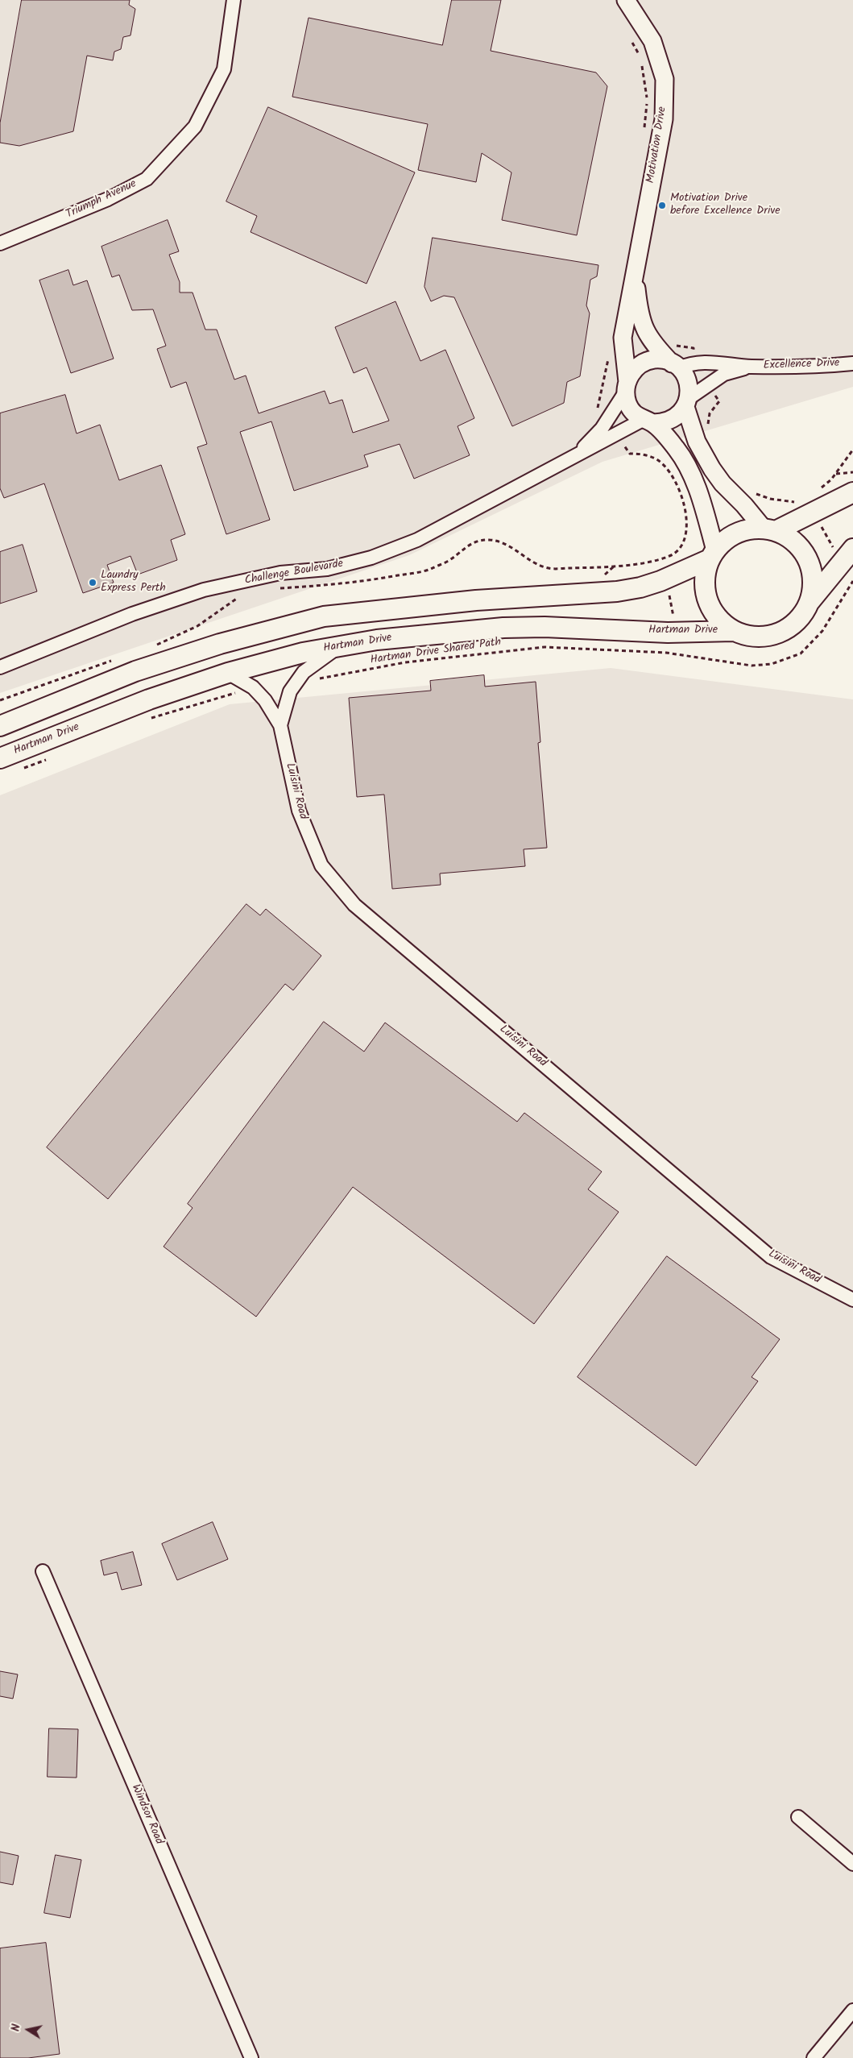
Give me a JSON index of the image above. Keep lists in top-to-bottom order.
{
  "streets": {
    "main road": ["Hartman Drive"],
    "street": [
      "Motivation Drive",
      "Triumph Avenue",
      "Excellence Drive",
      "Challenge Boulevarde",
      "Luisini Road",
      "Windsor Road"
    ],
    "path": ["Hartman Drive Shared Path"]
  },
  "crossings": [
    ["Motivation Drive", "Excellence Drive"],
    ["Motivation Drive", "Challenge Boulevarde"],
    ["Excellence Drive", "Challenge Boulevarde"],
    ["Hartman Drive", "Luisini Road"]
  ],
  "places": ["Motivation Drive before Excellence Drive", "Laundry Express Perth"],
  "north": "left"
}
